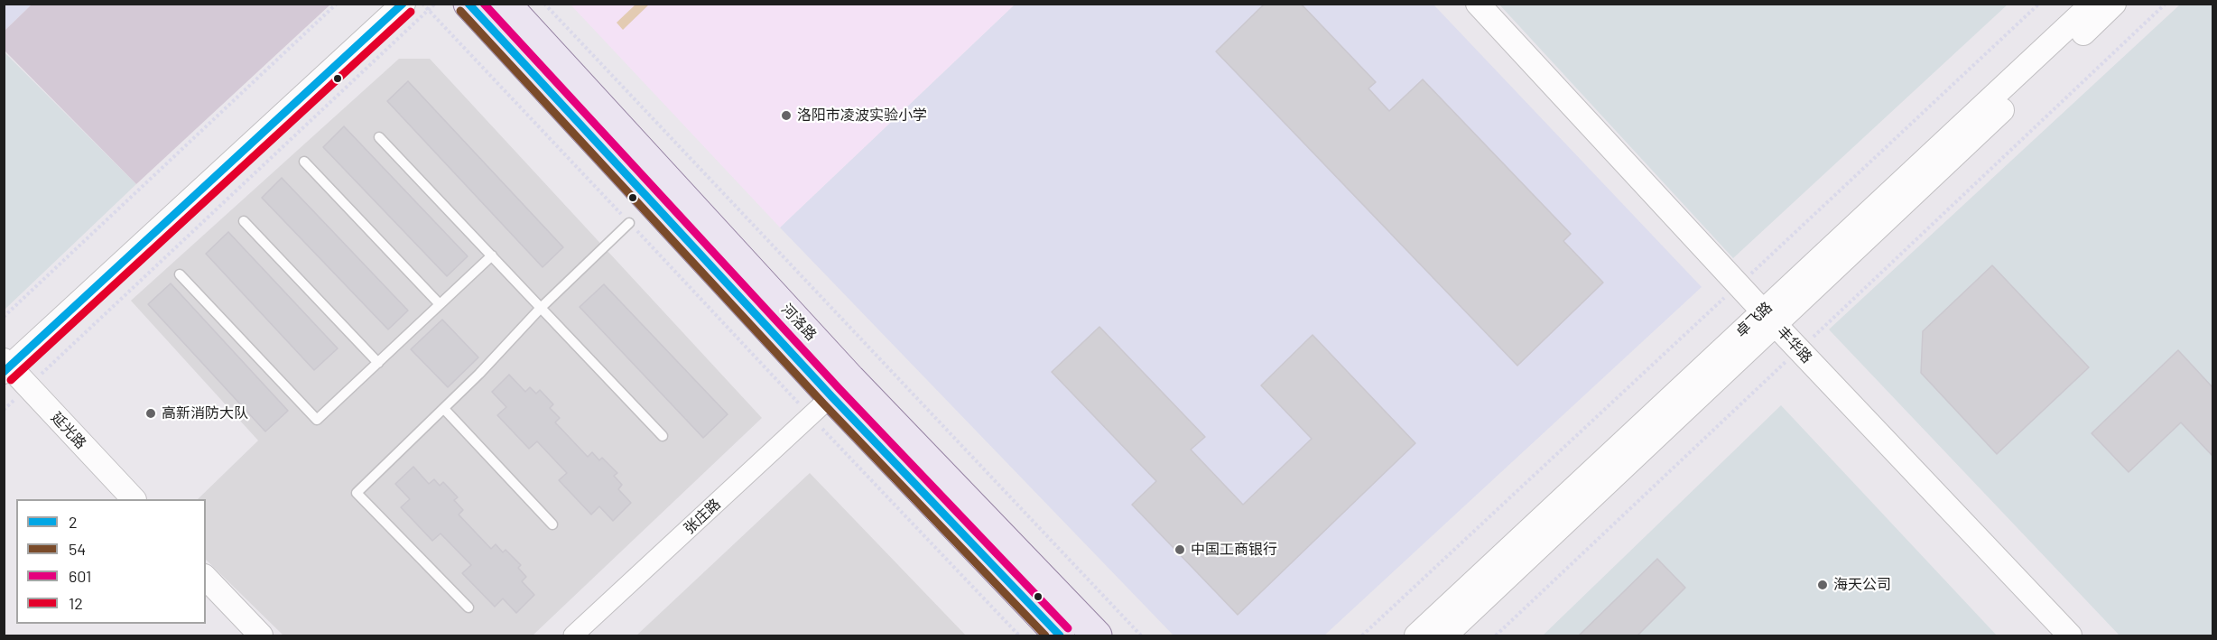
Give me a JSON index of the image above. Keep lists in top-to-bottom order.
{
  "streets": {
    "main road": ["河洛路"],
    "street": [
      "卓飞路",
      "丰华路",
      "延光路",
      "张庄路"
    ]
  },
  "crossings": [
    ["卓飞路", "丰华路"],
    ["河洛路", "张庄路"]
  ],
  "places": [
    "洛阳市凌波实验小学",
    "高新消防大队",
    "中国工商银行",
    "海天公司"
  ],
  "lines": [
    "transit line 2",
    "transit line 601",
    "transit line 54",
    "transit line 12"
  ],
  "legend": [
    "2",
    "54",
    "601",
    "12"
  ]
}
